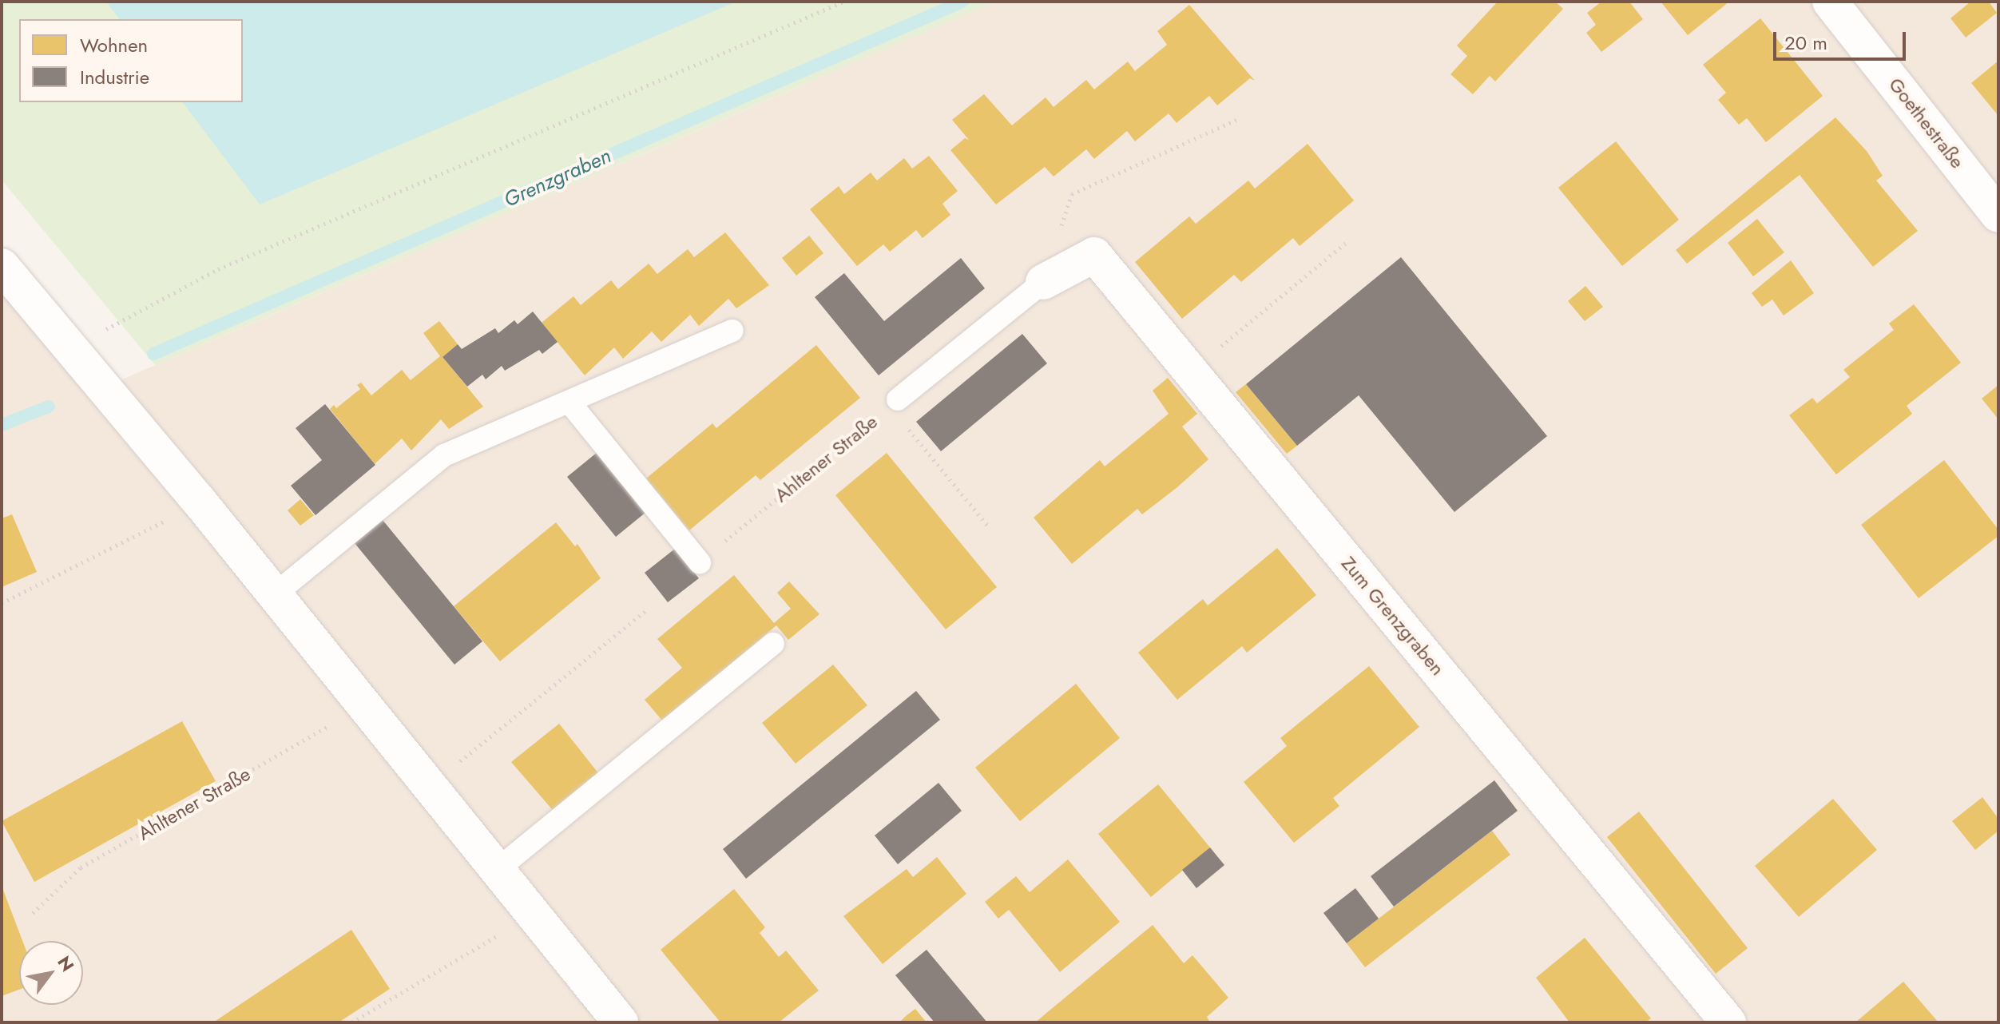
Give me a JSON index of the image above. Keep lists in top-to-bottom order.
{
  "streets": {
    "street": ["Goethestraße", "Zum Grenzgraben"],
    "path": ["Ahltener Straße"]
  },
  "water": ["Grenzgraben"],
  "legend": ["Wohnen", "Industrie"],
  "scale_bar": "20 m",
  "north": "top right"
}
